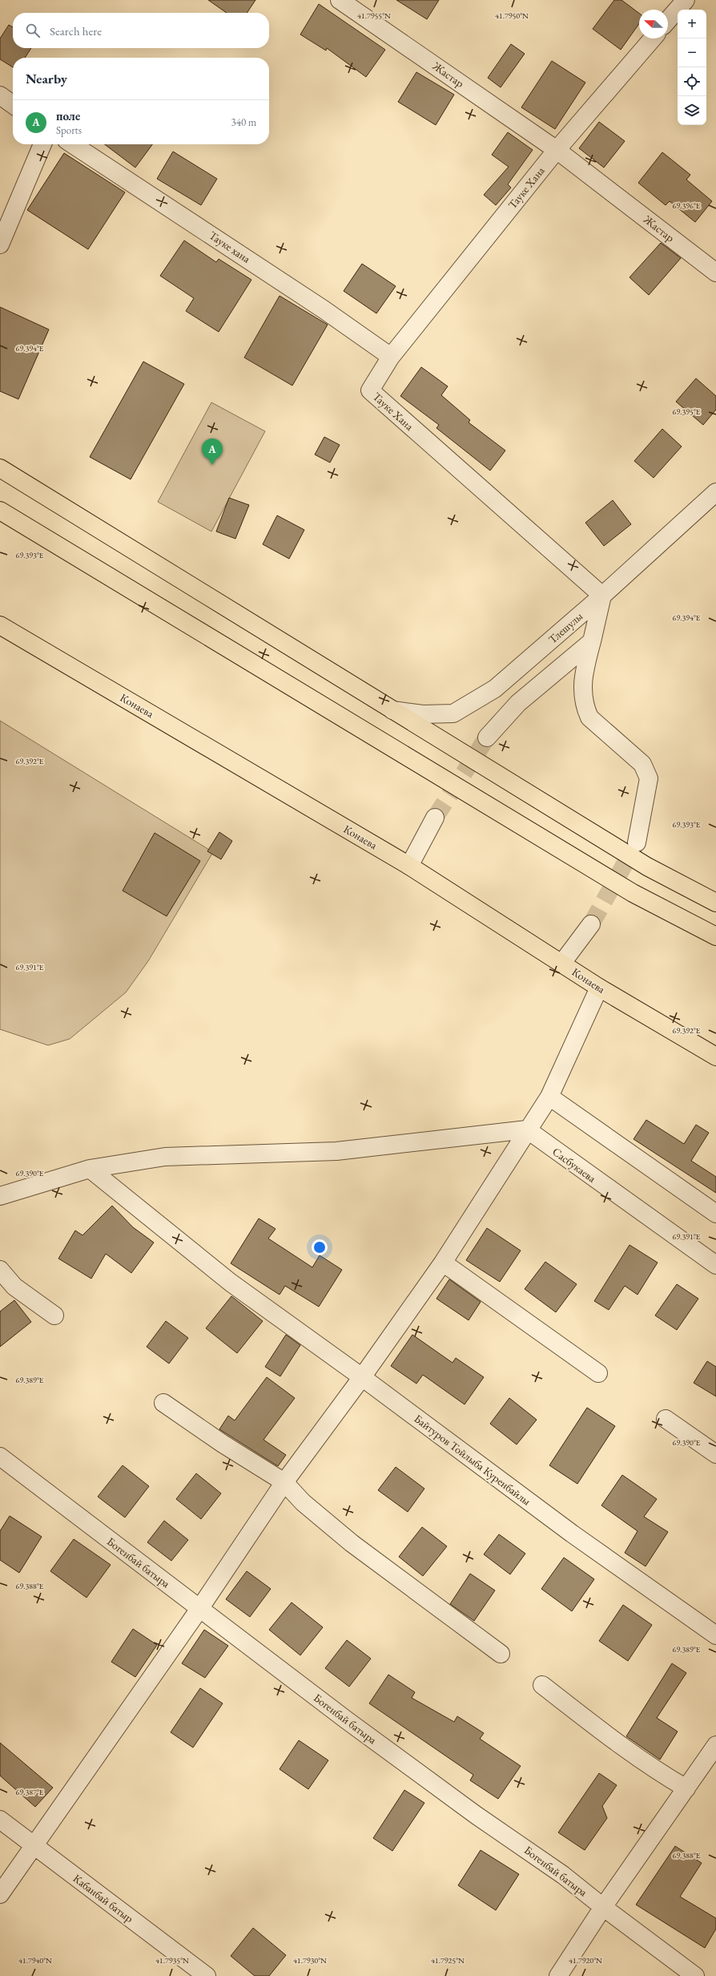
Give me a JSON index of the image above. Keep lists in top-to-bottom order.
{
  "streets": {
    "main road": ["Конаева"],
    "street": [
      "Жастар",
      "Тауке Хана",
      "Тауке хана",
      "Тлешулы",
      "Сасбукаева",
      "Байтуров Тойлыба Куренбайлы",
      "Богенбай батыра",
      "Кабанбай батыр"
    ]
  },
  "crossings": [
    ["Жастар", "Тауке Хана"],
    ["Тауке Хана", "Тауке хана"],
    ["Тауке Хана", "Тлешулы"]
  ],
  "north": "left",
  "page": {
    "map_buttons": ["+", "−"],
    "search": "Search here",
    "heading": "Nearby",
    "list": [
      {
        "mark": "A",
        "name": "поле",
        "note": "Sports",
        "value": "340 m"
      }
    ],
    "pins": "A"
  },
  "coordinates": [
    "41.7950°N",
    "41.7955°N",
    "69.396°E",
    "69.394°E",
    "69.395°E",
    "69.393°E",
    "69.392°E",
    "69.391°E",
    "69.390°E",
    "69.389°E",
    "69.388°E",
    "69.387°E",
    "41.7940°N",
    "41.7935°N",
    "41.7930°N",
    "41.7925°N",
    "41.7920°N"
  ]
}
